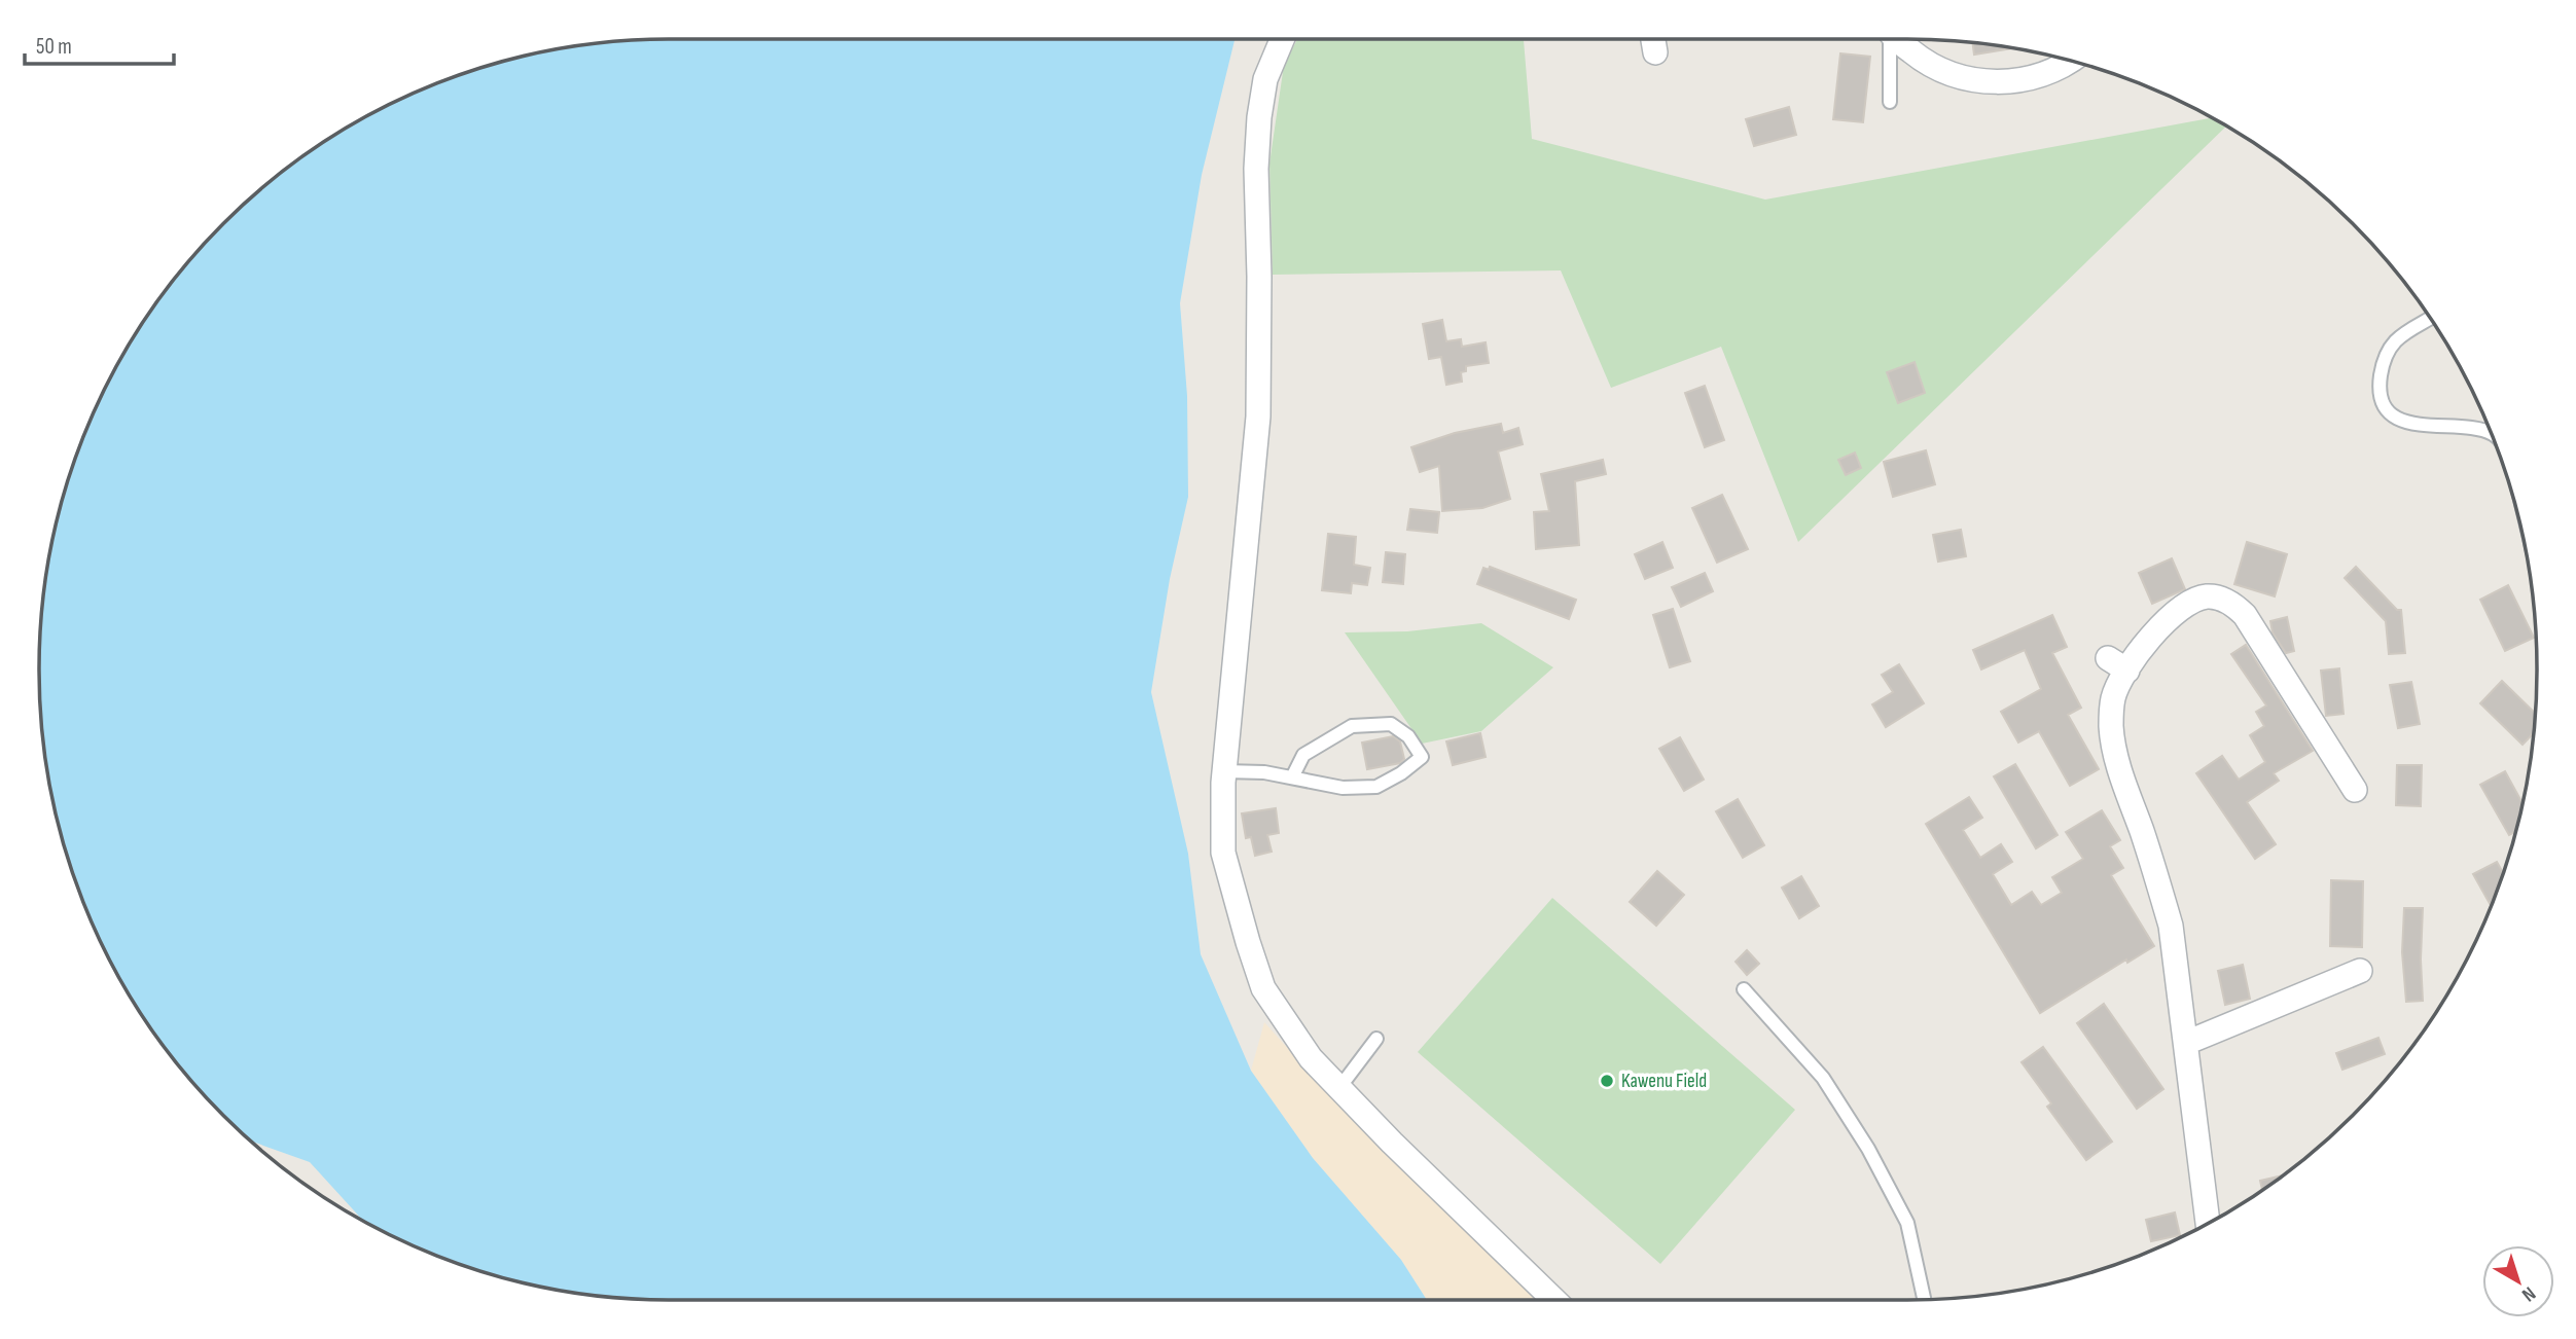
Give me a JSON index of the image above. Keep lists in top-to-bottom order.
{
  "places": ["Kawenu Field"],
  "scale_bar": "50 m",
  "north": "bottom right"
}
